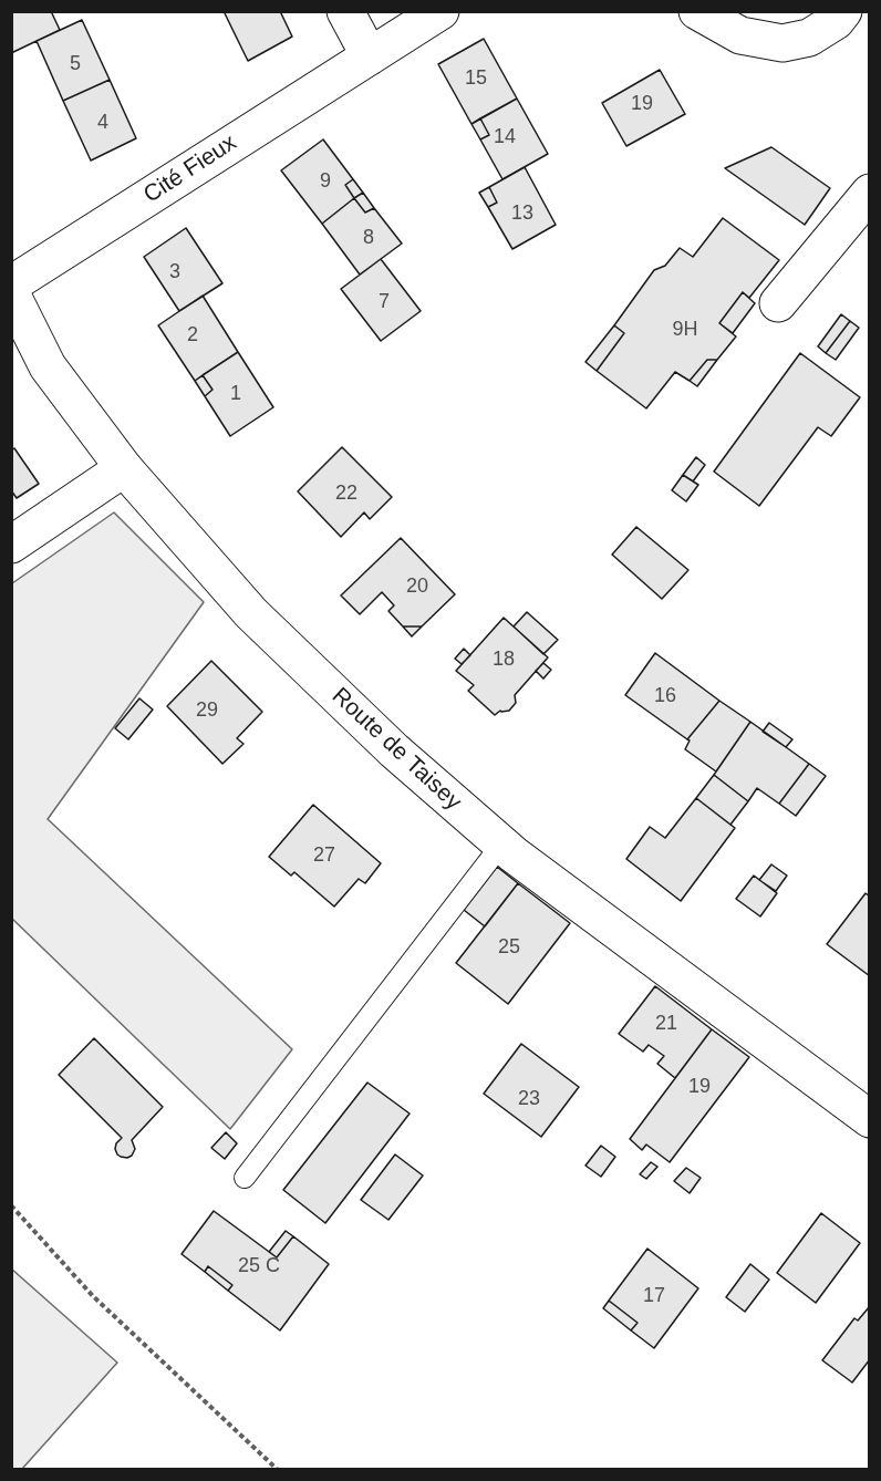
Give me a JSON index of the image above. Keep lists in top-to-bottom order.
{
  "streets": {
    "street": ["Cité Fieux", "Route de Taisey"]
  },
  "house_numbers": [
    "5",
    "15",
    "19",
    "4",
    "14",
    "9",
    "13",
    "8",
    "3",
    "7",
    "9H",
    "2",
    "1",
    "22",
    "20",
    "18",
    "16",
    "29",
    "27",
    "25",
    "21",
    "19",
    "23",
    "25 C",
    "17"
  ]
}
